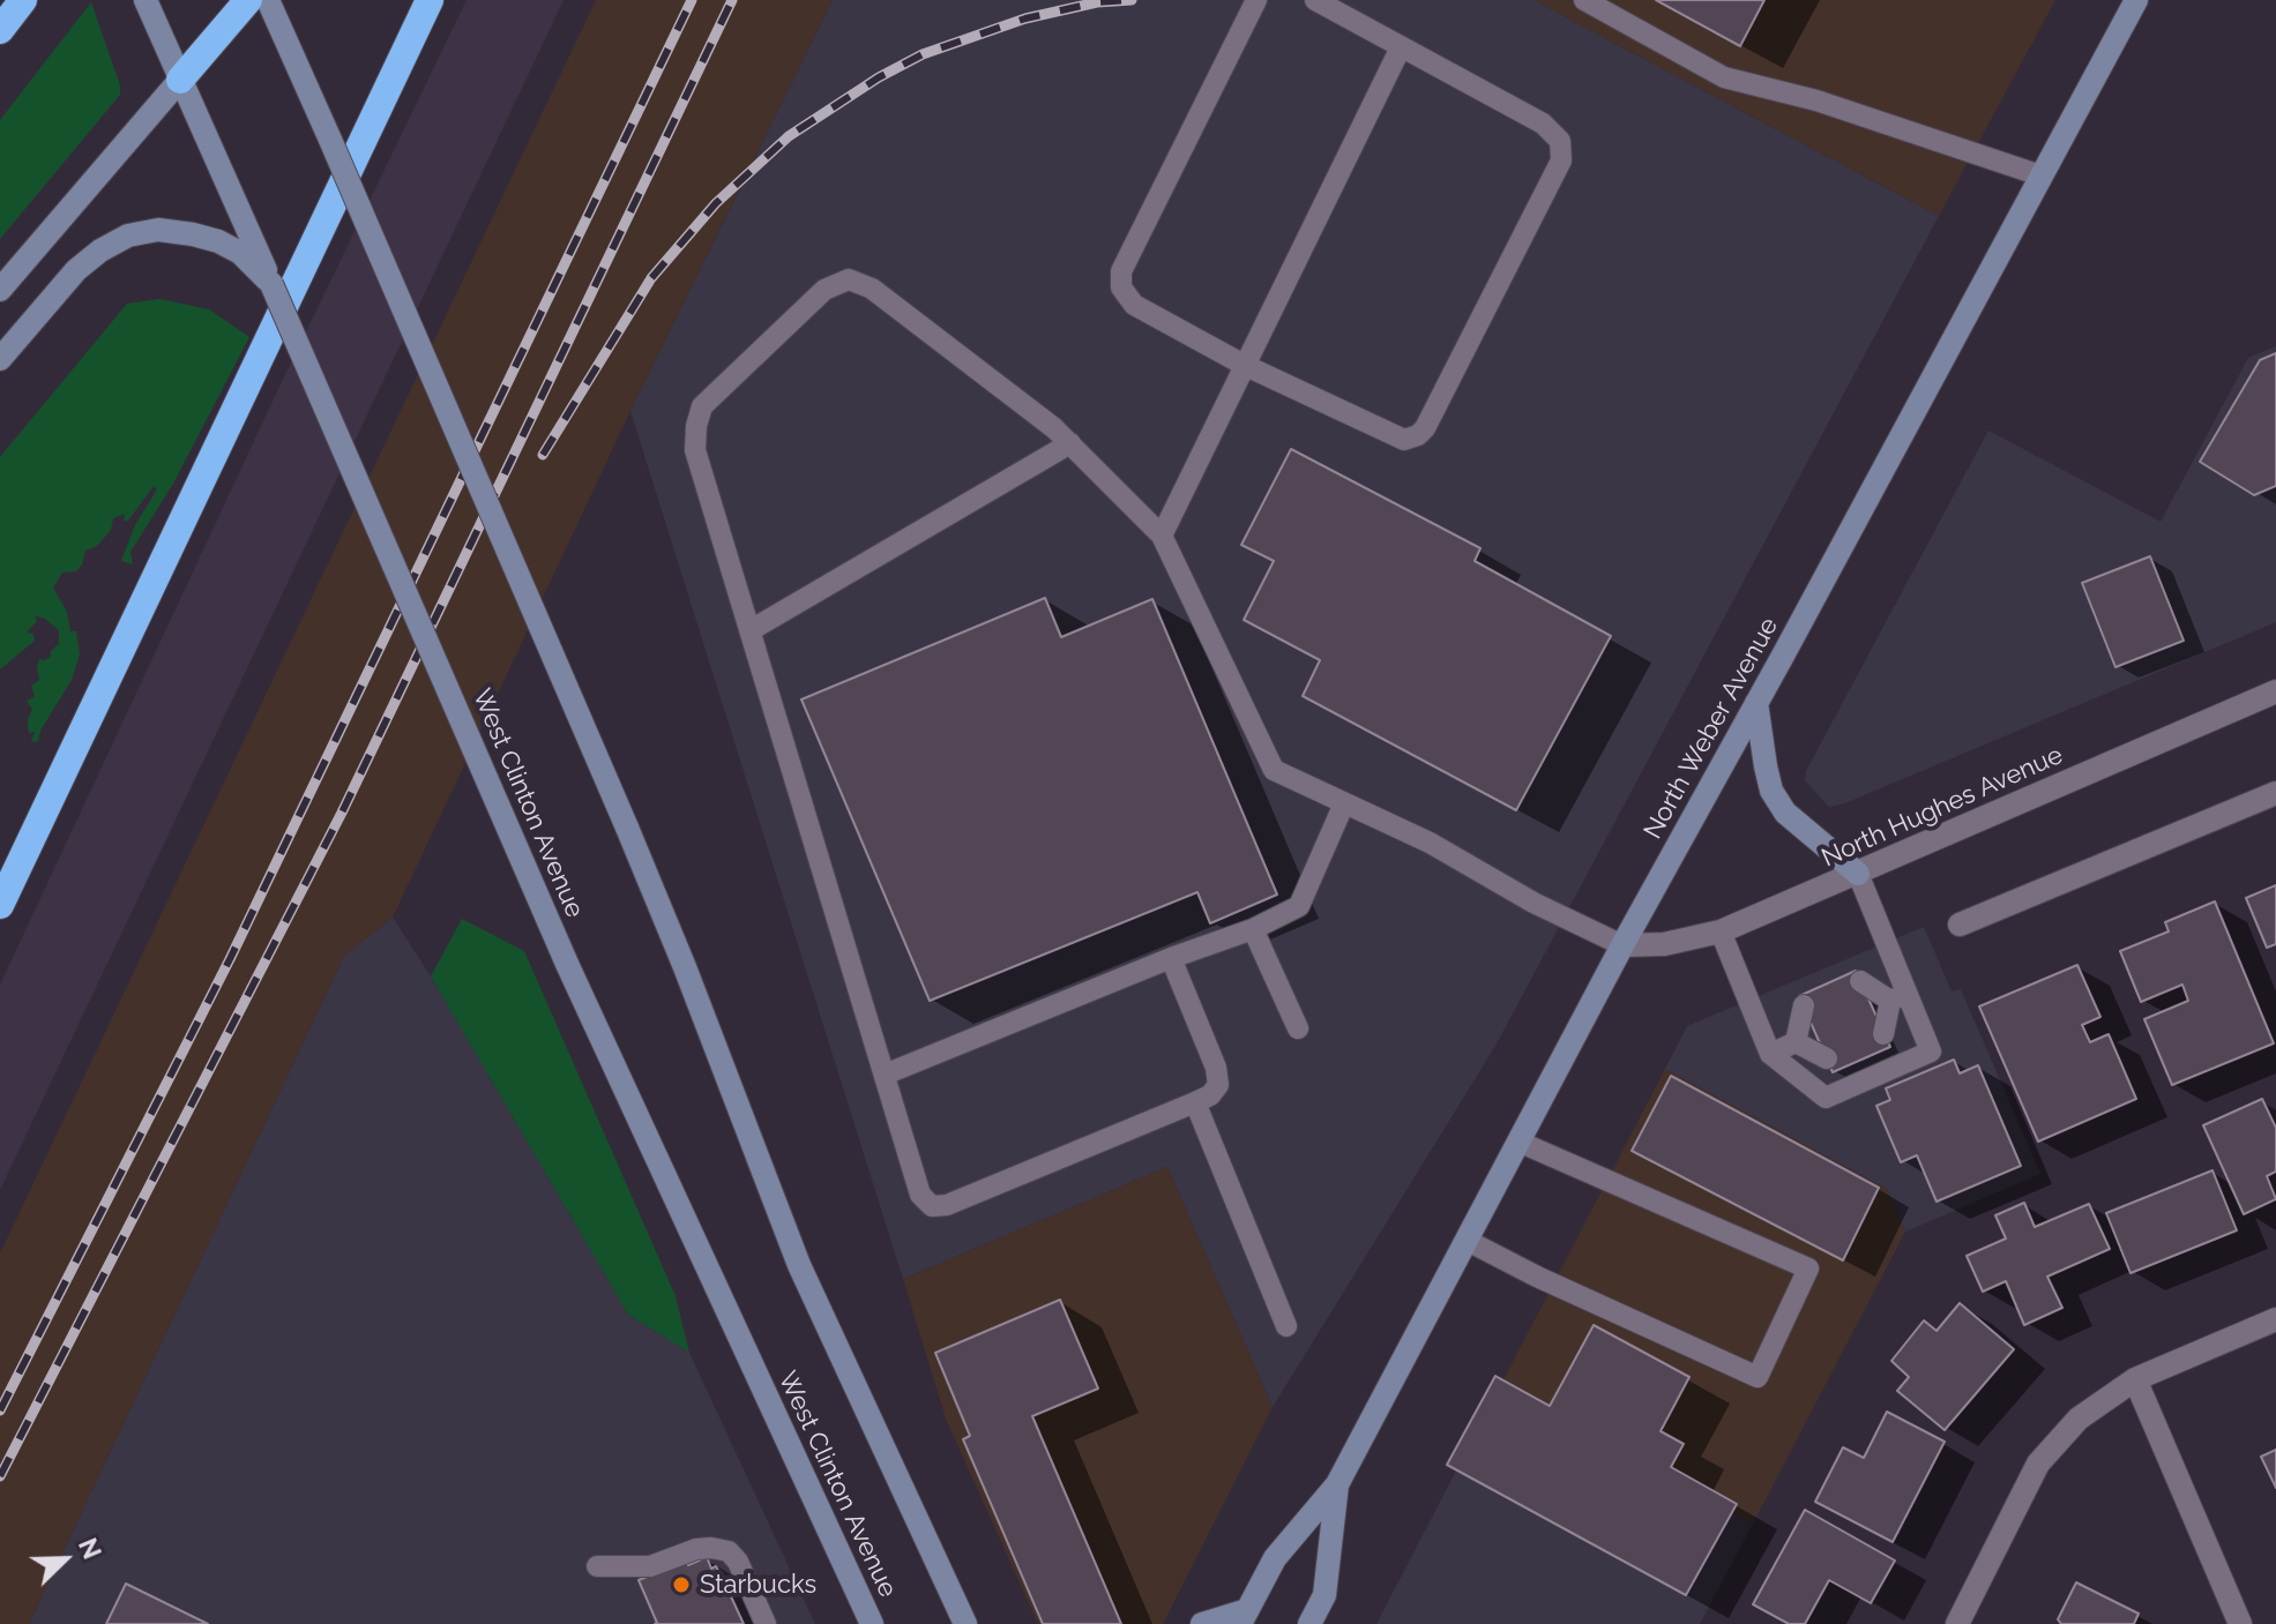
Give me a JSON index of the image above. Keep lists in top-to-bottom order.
{
  "streets": {
    "main road": ["North Weber Avenue", "West Clinton Avenue"],
    "street": ["North Hughes Avenue"]
  },
  "crossings": [
    ["North Weber Avenue", "North Hughes Avenue"]
  ],
  "places": ["Starbucks"],
  "north": "top right"
}
